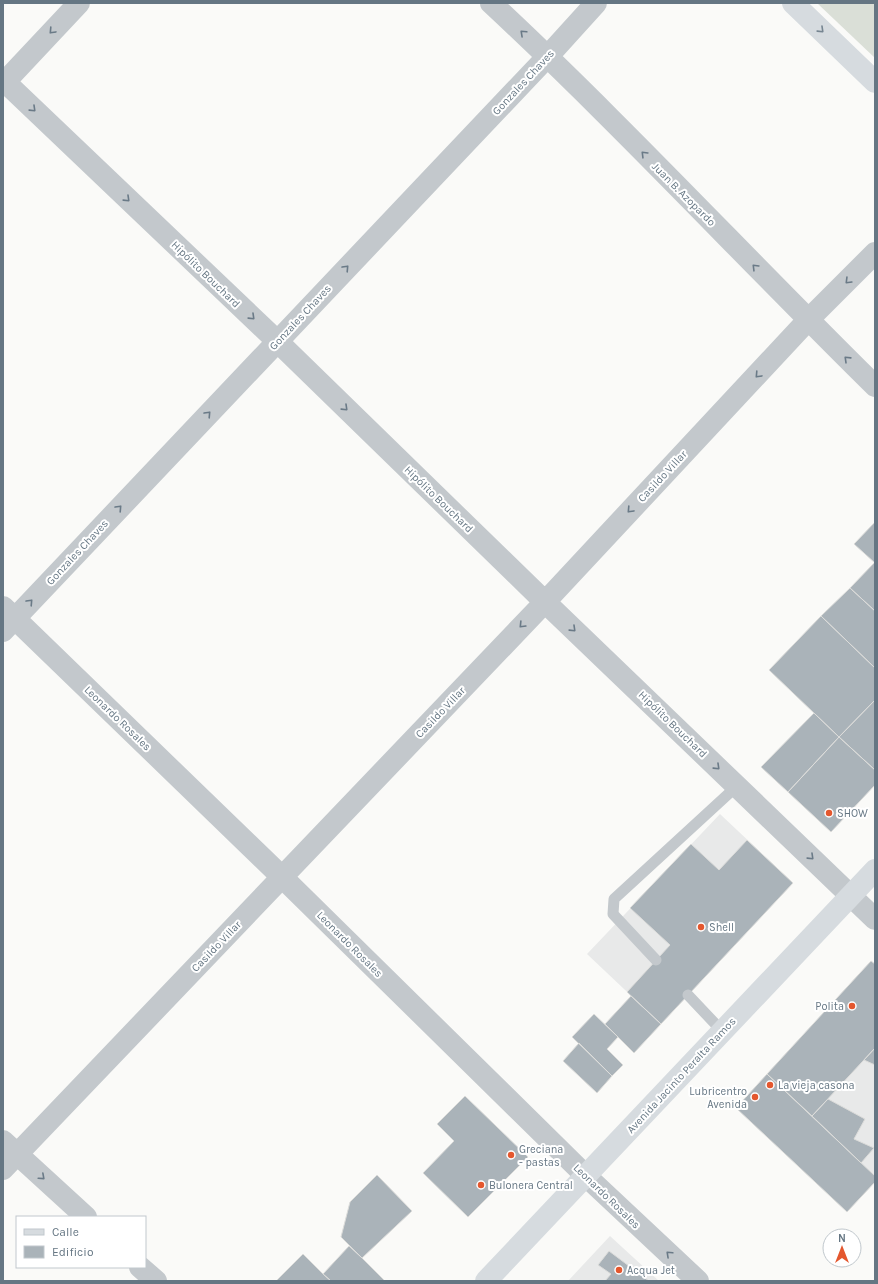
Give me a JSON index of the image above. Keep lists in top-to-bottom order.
{
  "streets": {
    "main road": ["Avenida Jacinto Peralta Ramos"],
    "street": [
      "Gonzales Chaves",
      "Juan B. Azopardo",
      "Hipólito Bouchard",
      "Casildo Villar",
      "Leonardo Rosales"
    ]
  },
  "crossings": [
    ["Gonzales Chaves", "Juan B. Azopardo"],
    ["Gonzales Chaves", "Hipólito Bouchard"],
    ["Gonzales Chaves", "Leonardo Rosales"],
    ["Juan B. Azopardo", "Casildo Villar"],
    ["Hipólito Bouchard", "Casildo Villar"],
    ["Hipólito Bouchard", "Avenida Jacinto Peralta Ramos"],
    ["Casildo Villar", "Leonardo Rosales"],
    ["Leonardo Rosales", "Avenida Jacinto Peralta Ramos"]
  ],
  "one_way": [
    "Gonzales Chaves",
    "Juan B. Azopardo",
    "Hipólito Bouchard",
    "Casildo Villar"
  ],
  "places": [
    "SHOW",
    "Shell",
    "Polita",
    "La vieja casona",
    "Lubricentro Avenida",
    "Greciana - pastas",
    "Bulonera Central",
    "Acqua Jet"
  ],
  "legend": ["Calle", "Edificio"],
  "north": "top"
}
